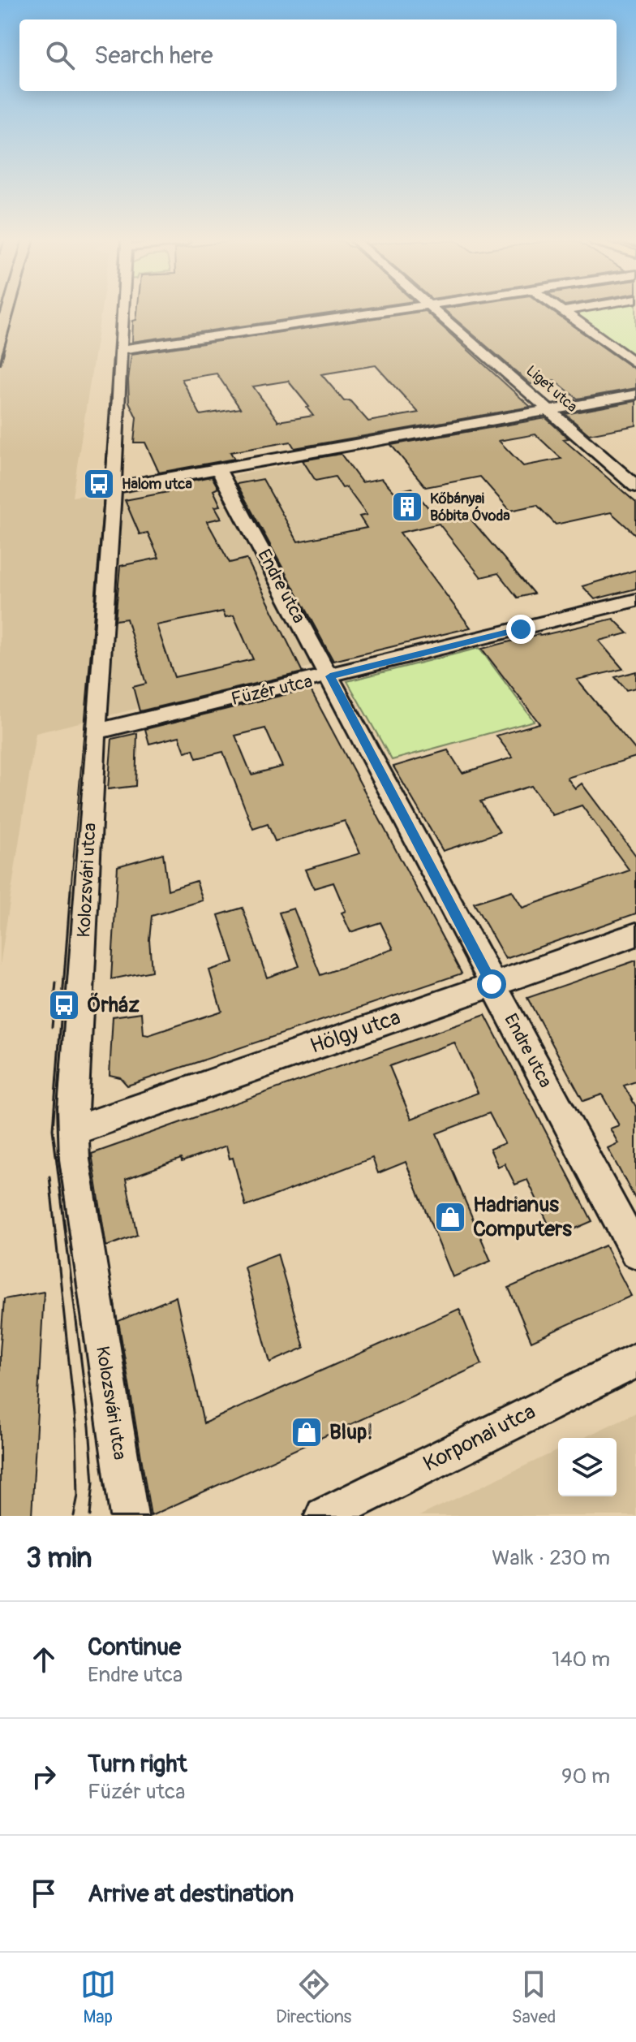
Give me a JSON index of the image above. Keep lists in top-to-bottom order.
{
  "streets": {
    "street": [
      "Liget utca",
      "Endre utca",
      "Füzér utca",
      "Kolozsvári utca",
      "Hölgy utca",
      "Korponai utca"
    ]
  },
  "crossings": [
    ["Endre utca", "Füzér utca"],
    ["Endre utca", "Hölgy utca"],
    ["Füzér utca", "Kolozsvári utca"],
    ["Kolozsvári utca", "Hölgy utca"]
  ],
  "places": {
    "bus stop": ["Halom utca", "Őrház"],
    "building": ["Kőbányai Bóbita Óvoda"],
    "shop": ["Hadrianus Computers", "Blup!"]
  },
  "page": {
    "search": "Search here",
    "heading": ["3 min", "Walk · 230 m"],
    "list": [
      ["Continue", "Endre utca", "140 m"],
      ["Turn right", "Füzér utca", "90 m"],
      "Arrive at destination"
    ],
    "nav": ["Map", "Directions", "Saved"]
  }
}
